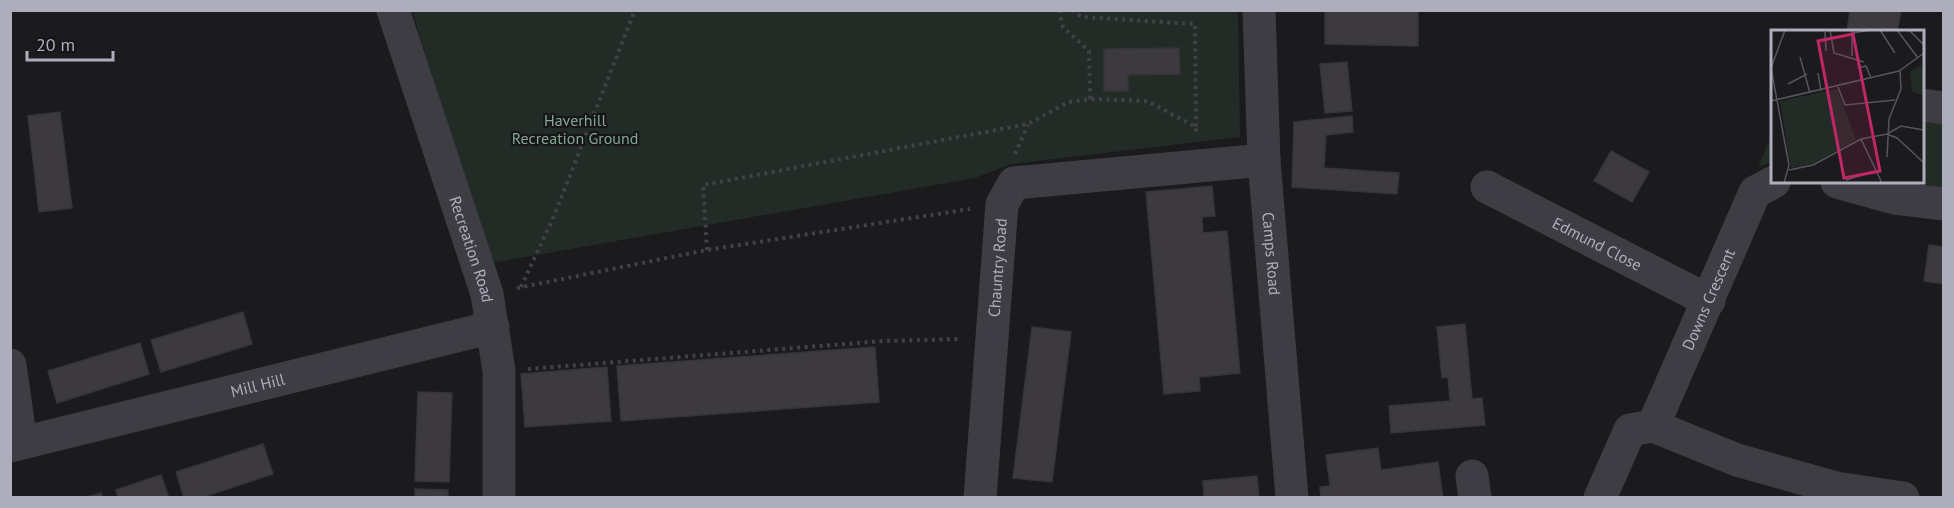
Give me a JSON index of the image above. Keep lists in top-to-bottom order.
{
  "streets": {
    "street": [
      "Edmund Close",
      "Recreation Road",
      "Camps Road",
      "Chauntry Road",
      "Downs Crescent",
      "Mill Hill"
    ]
  },
  "crossings": [
    ["Edmund Close", "Downs Crescent"],
    ["Recreation Road", "Mill Hill"],
    ["Camps Road", "Chauntry Road"]
  ],
  "parks": ["Haverhill Recreation Ground"],
  "scale_bar": "20 m"
}
